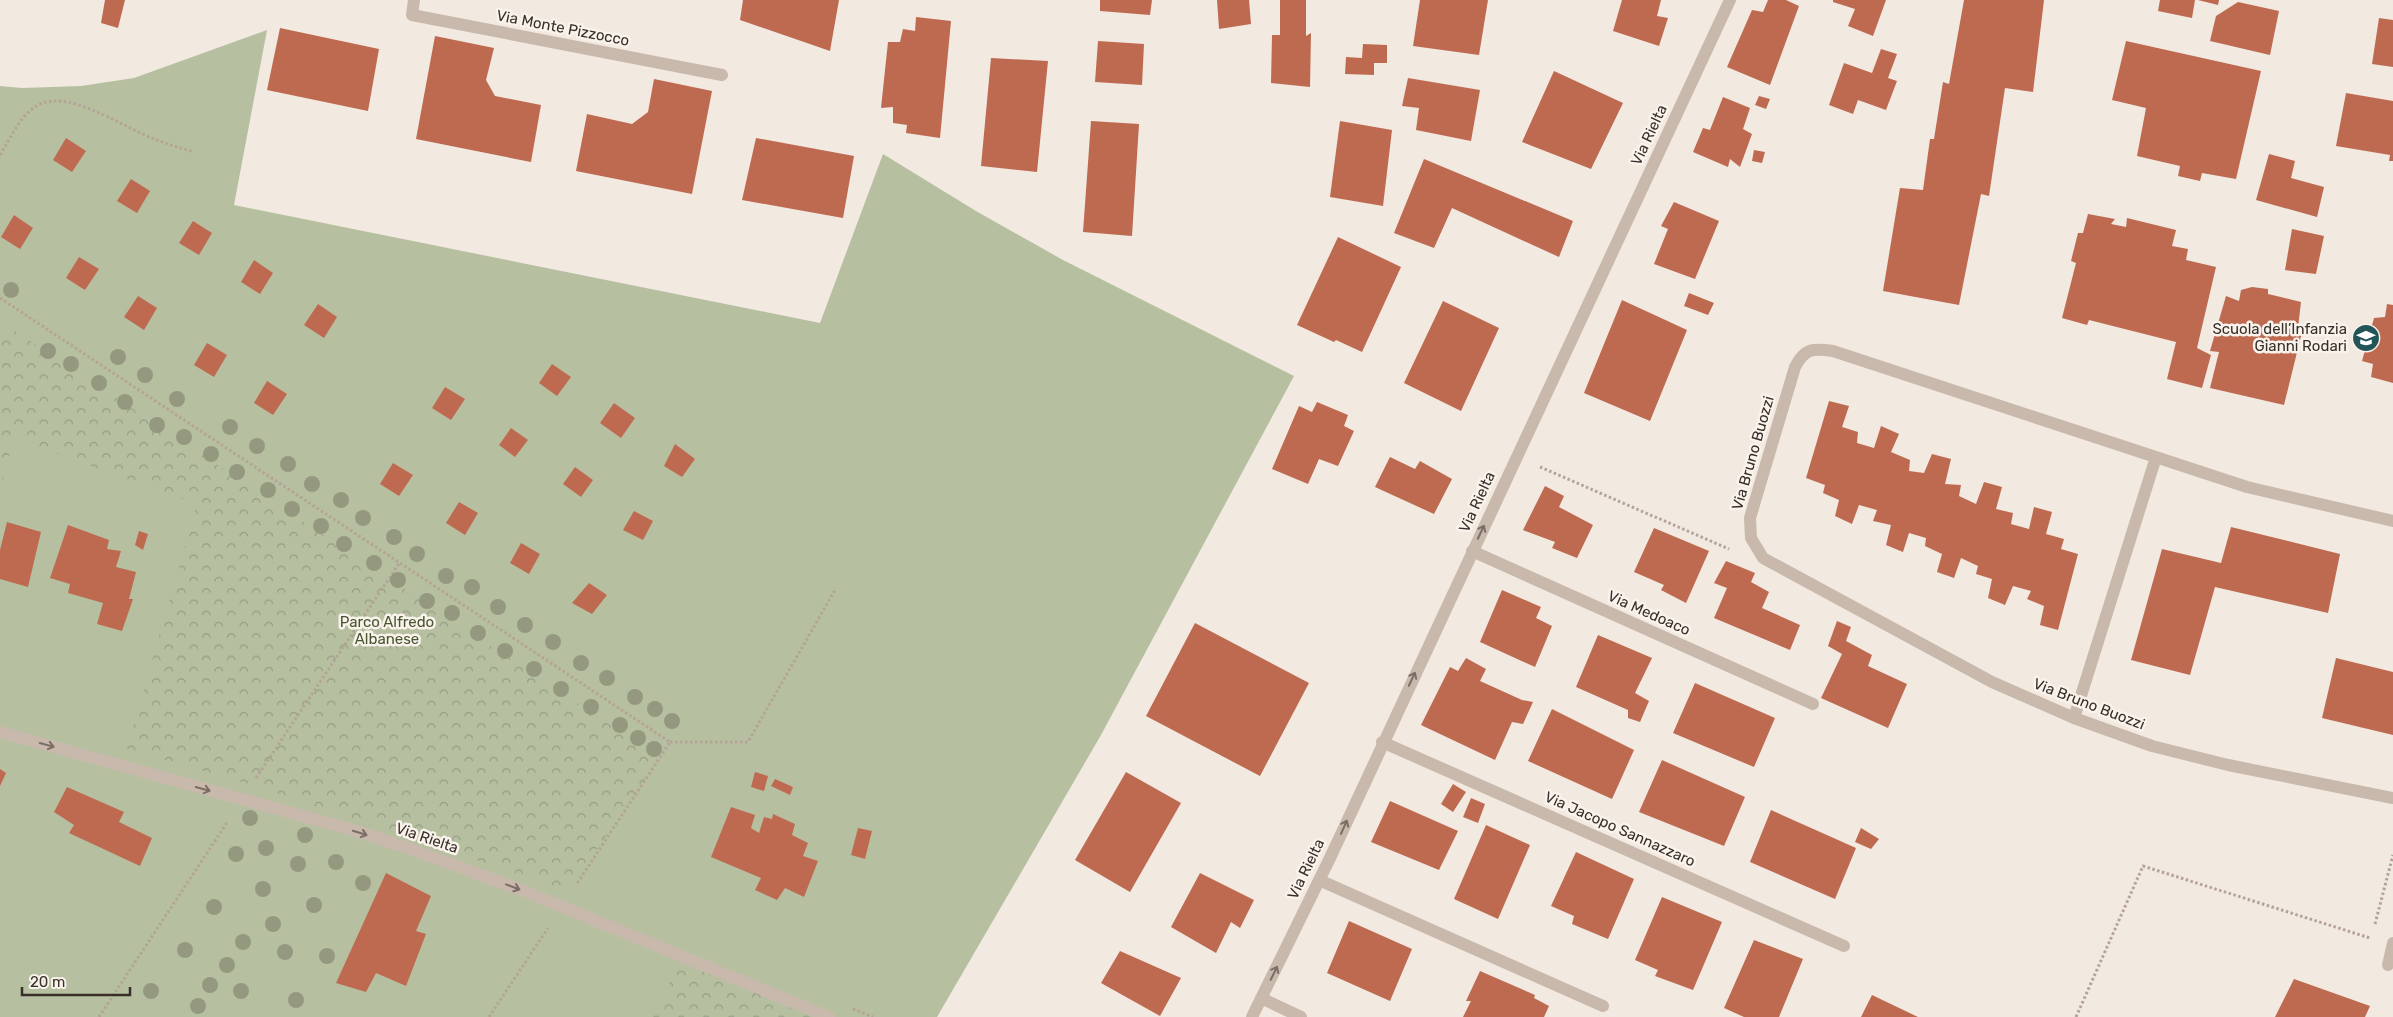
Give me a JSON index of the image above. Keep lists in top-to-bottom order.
{
  "streets": {
    "street": [
      "Via Monte Pizzocco",
      "Via Rielta",
      "Via Bruno Buozzi",
      "Via Medoaco",
      "Via Jacopo Sannazzaro"
    ]
  },
  "crossings": [
    ["Via Rielta", "Via Medoaco"],
    ["Via Rielta", "Via Jacopo Sannazzaro"]
  ],
  "parks": ["Parco Alfredo Albanese"],
  "places": {
    "school or university": ["Scuola dell’Infanzia Gianni Rodari"]
  },
  "scale_bar": "20 m"
}
